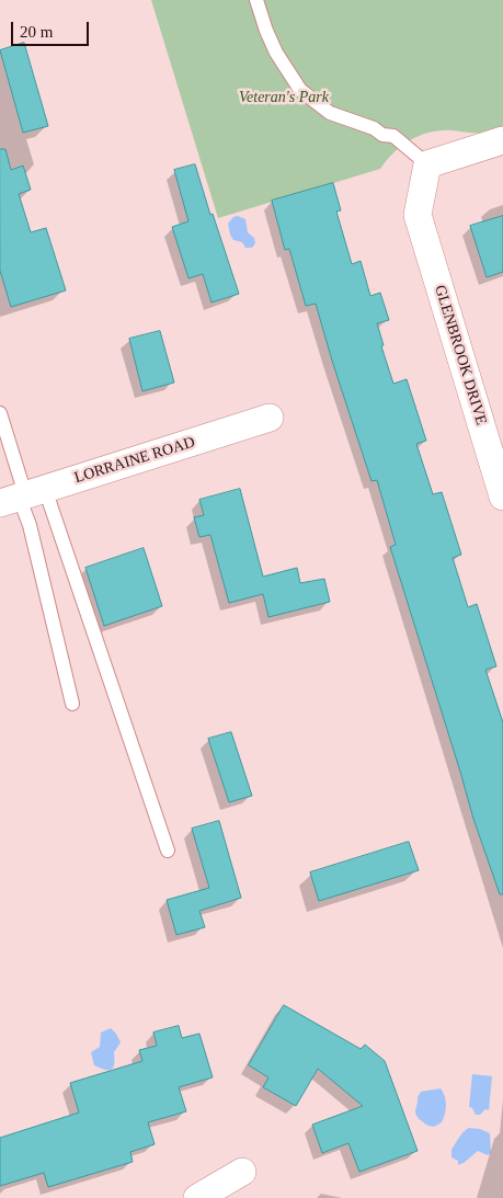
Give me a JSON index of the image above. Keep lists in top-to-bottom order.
{
  "streets": {
    "street": ["GLENBROOK DRIVE", "LORRAINE ROAD"]
  },
  "parks": ["Veteran's Park"],
  "scale_bar": "20 m"
}
